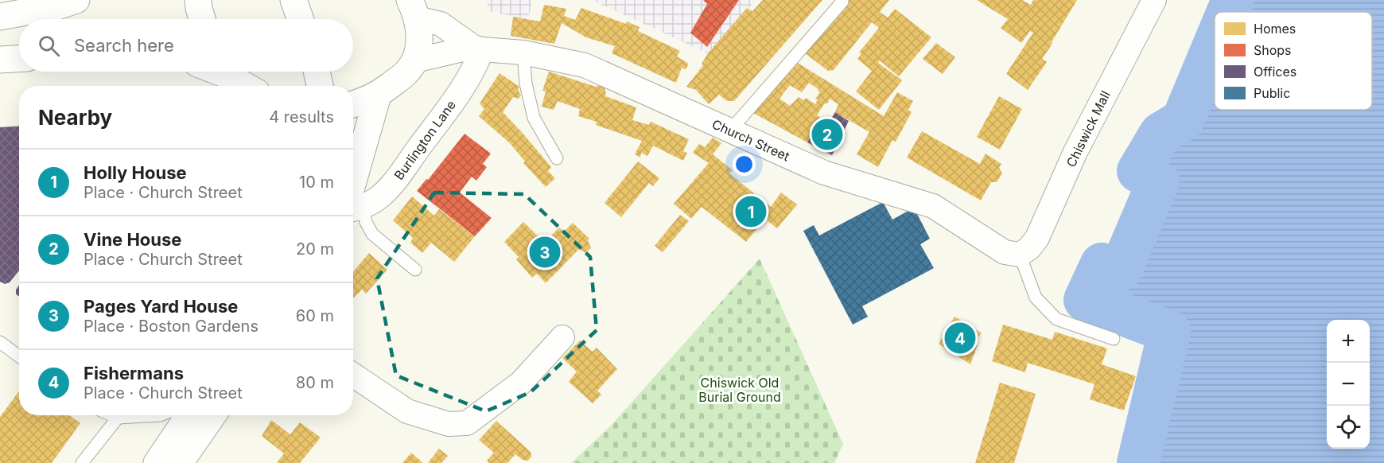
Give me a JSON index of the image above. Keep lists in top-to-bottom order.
{
  "streets": {
    "street": ["Chiswick Mall", "Burlington Lane", "Church Street"]
  },
  "crossings": [
    ["Chiswick Mall", "Church Street"],
    ["Burlington Lane", "Church Street"]
  ],
  "parks": ["Chiswick Old Burial Ground"],
  "legend": [
    "Homes",
    "Shops",
    "Offices",
    "Public"
  ],
  "page": {
    "search": "Search here",
    "heading": ["Nearby", "4 results"],
    "pins": [
      "2",
      "1",
      "3",
      "4"
    ],
    "list": [
      {
        "mark": "1",
        "name": "Holly House",
        "note": "Place · Church Street",
        "value": "10 m"
      },
      {
        "mark": "2",
        "name": "Vine House",
        "note": "Place · Church Street",
        "value": "20 m"
      },
      {
        "mark": "3",
        "name": "Pages Yard House",
        "note": "Place · Boston Gardens",
        "value": "60 m"
      },
      {
        "mark": "4",
        "name": "Fishermans",
        "note": "Place · Church Street",
        "value": "80 m"
      }
    ],
    "map_buttons": ["+", "−"]
  }
}
